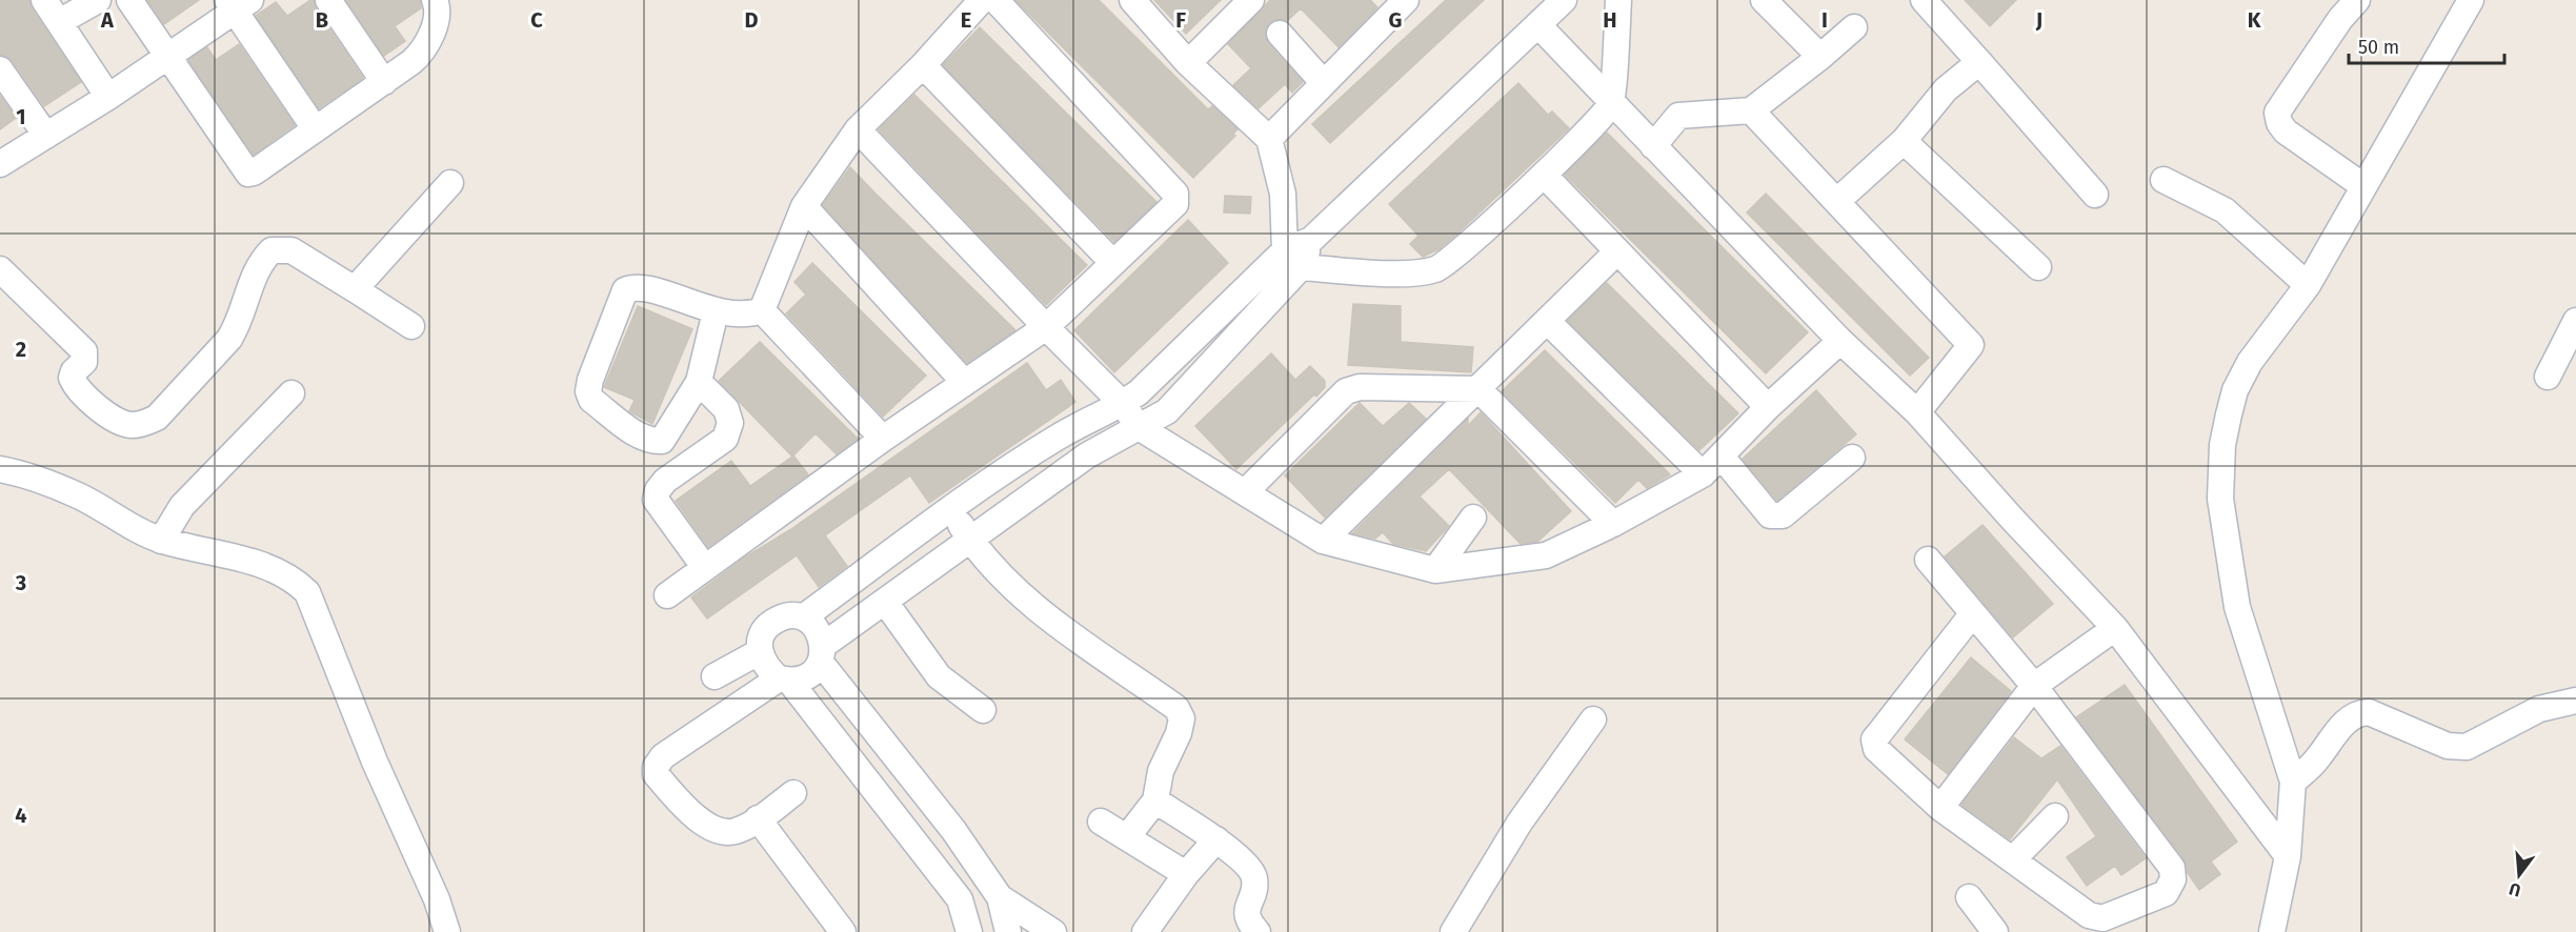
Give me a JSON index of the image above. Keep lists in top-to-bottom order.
{
  "scale_bar": "50 m",
  "north": "bottom",
  "grid": {
    "columns": [
      "A",
      "B",
      "C",
      "D",
      "E",
      "F",
      "G",
      "H",
      "I",
      "J",
      "K"
    ],
    "rows": [
      "1",
      "2",
      "3",
      "4"
    ]
  }
}
